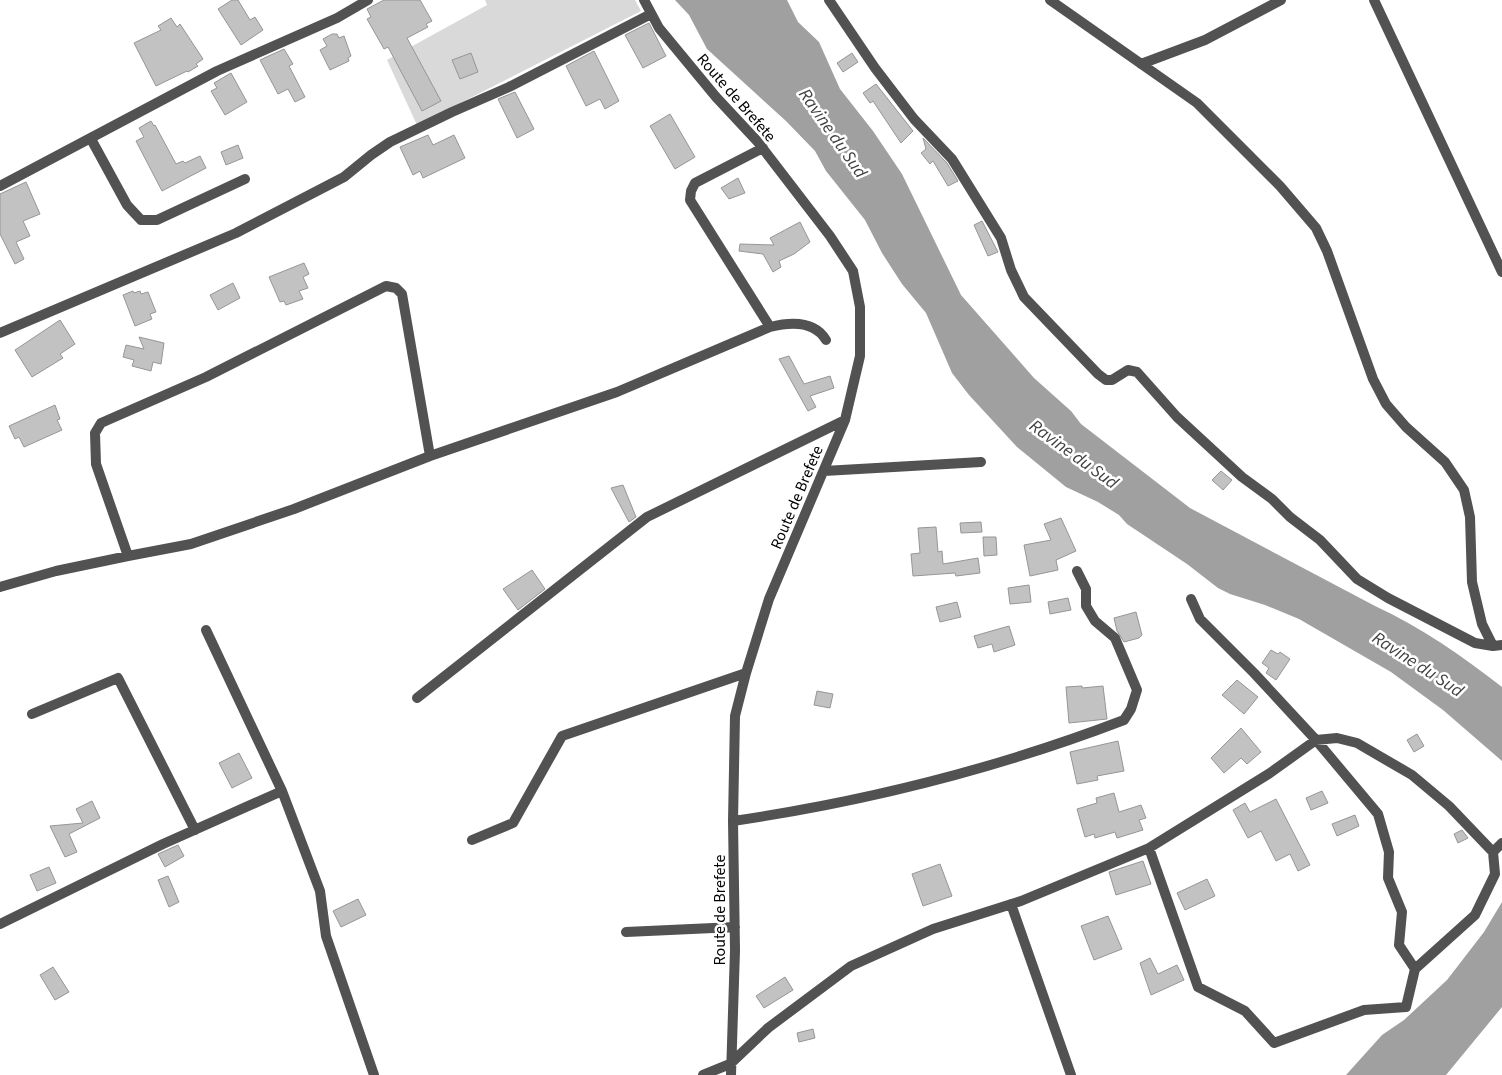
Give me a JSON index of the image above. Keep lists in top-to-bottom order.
{
  "streets": {
    "street": ["Route de Brefete"]
  },
  "water": ["Ravine du Sud"]
}
